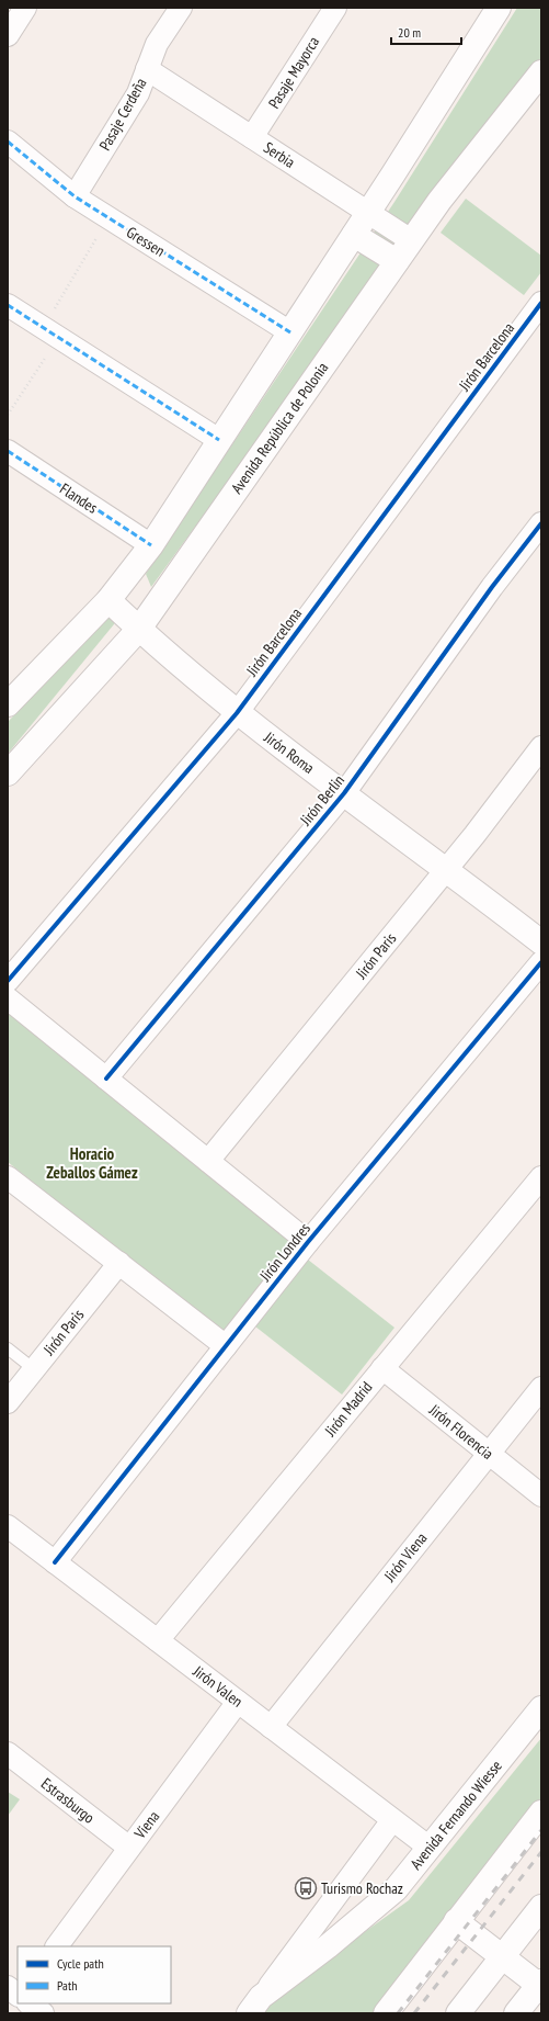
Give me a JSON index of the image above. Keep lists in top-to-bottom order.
{
  "streets": {
    "main road": ["Avenida República de Polonia", "Jirón Roma", "Avenida Fernando Wiesse"],
    "street": [
      "Pasaje Mayorca",
      "Pasaje Cerdeña",
      "Serbia",
      "Gressen",
      "Jirón Barcelona",
      "Flandes",
      "Jirón Berlin",
      "Jirón Paris",
      "Jirón Londres",
      "Jirón Madrid",
      "Jirón Florencia",
      "Jirón Viena",
      "Jirón Valen",
      "Estrasburgo",
      "Viena"
    ]
  },
  "crossings": [
    ["Pasaje Mayorca", "Serbia"],
    ["Pasaje Cerdeña", "Serbia"],
    ["Pasaje Cerdeña", "Gressen"],
    ["Serbia", "Avenida República de Polonia"],
    ["Jirón Barcelona", "Jirón Roma"],
    ["Avenida República de Polonia", "Jirón Roma"],
    ["Jirón Roma", "Jirón Berlin"],
    ["Jirón Roma", "Jirón Paris"],
    ["Jirón Londres", "Jirón Valen"],
    ["Jirón Madrid", "Jirón Florencia"],
    ["Jirón Madrid", "Jirón Valen"],
    ["Jirón Florencia", "Jirón Viena"],
    ["Jirón Viena", "Jirón Valen"],
    ["Jirón Valen", "Avenida Fernando Wiesse"],
    ["Jirón Valen", "Viena"],
    ["Estrasburgo", "Viena"]
  ],
  "districts": ["Horacio Zeballos Gámez"],
  "places": {
    "bus stop": ["Turismo Rochaz"]
  },
  "legend": ["Cycle path", "Path"],
  "scale_bar": "20 m"
}
